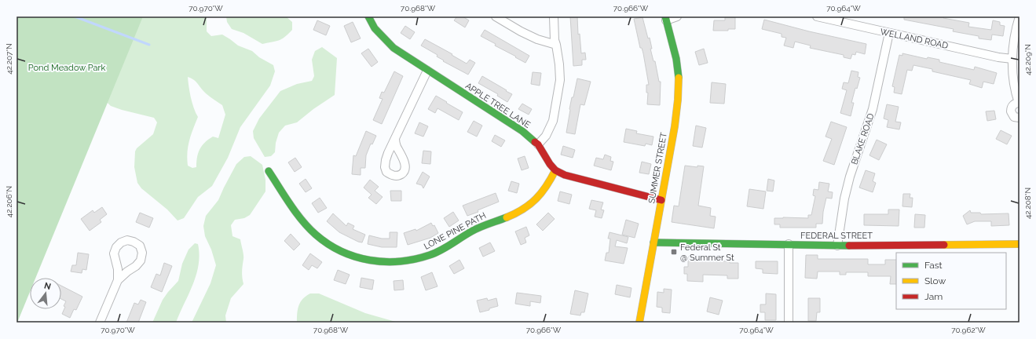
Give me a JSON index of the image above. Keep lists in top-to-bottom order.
{
  "streets": {
    "street": [
      "WELLAND ROAD",
      "APPLE TREE LANE",
      "BLAKE ROAD",
      "SUMMER STREET",
      "LONE PINE PATH",
      "FEDERAL STREET"
    ]
  },
  "crossings": [
    ["WELLAND ROAD", "BLAKE ROAD"],
    ["APPLE TREE LANE", "LONE PINE PATH"],
    ["BLAKE ROAD", "FEDERAL STREET"],
    ["SUMMER STREET", "FEDERAL STREET"]
  ],
  "parks": ["Pond Meadow Park"],
  "places": {
    "transit": ["Federal St @ Summer St"]
  },
  "legend": ["Fast", "Slow", "Jam"],
  "north": "top",
  "coordinates": [
    "70.970°W",
    "70.968°W",
    "70.966°W",
    "70.964°W",
    "42.207°N",
    "42.209°N",
    "42.206°N",
    "42.208°N",
    "70.962°W"
  ]
}
